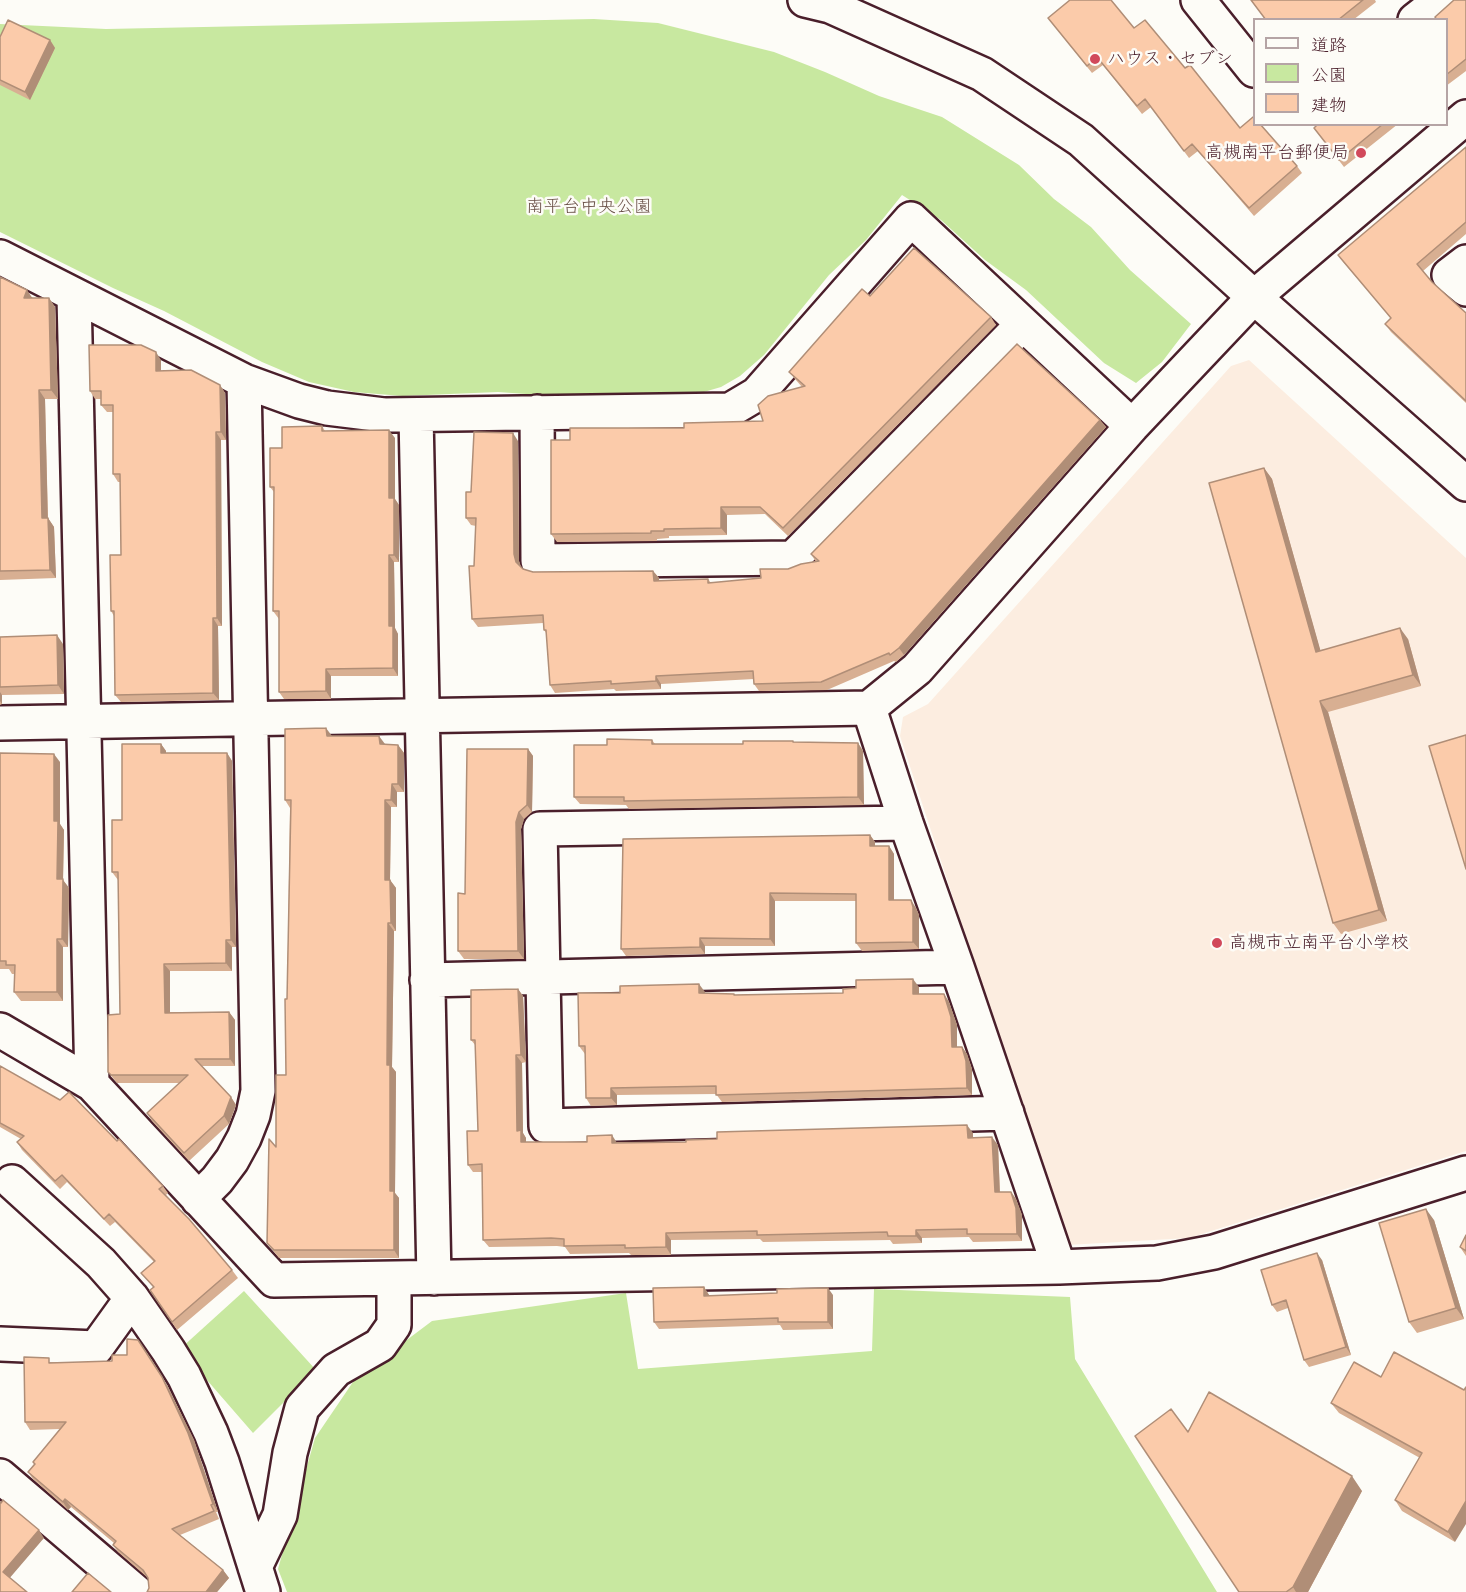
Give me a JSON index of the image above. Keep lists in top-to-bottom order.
{
  "parks": ["南平台中央公園"],
  "places": ["ハウス・セブン", "高槻南平台郵便局", "高槻市立南平台小学校"],
  "legend": ["道路", "公園", "建物"]
}
